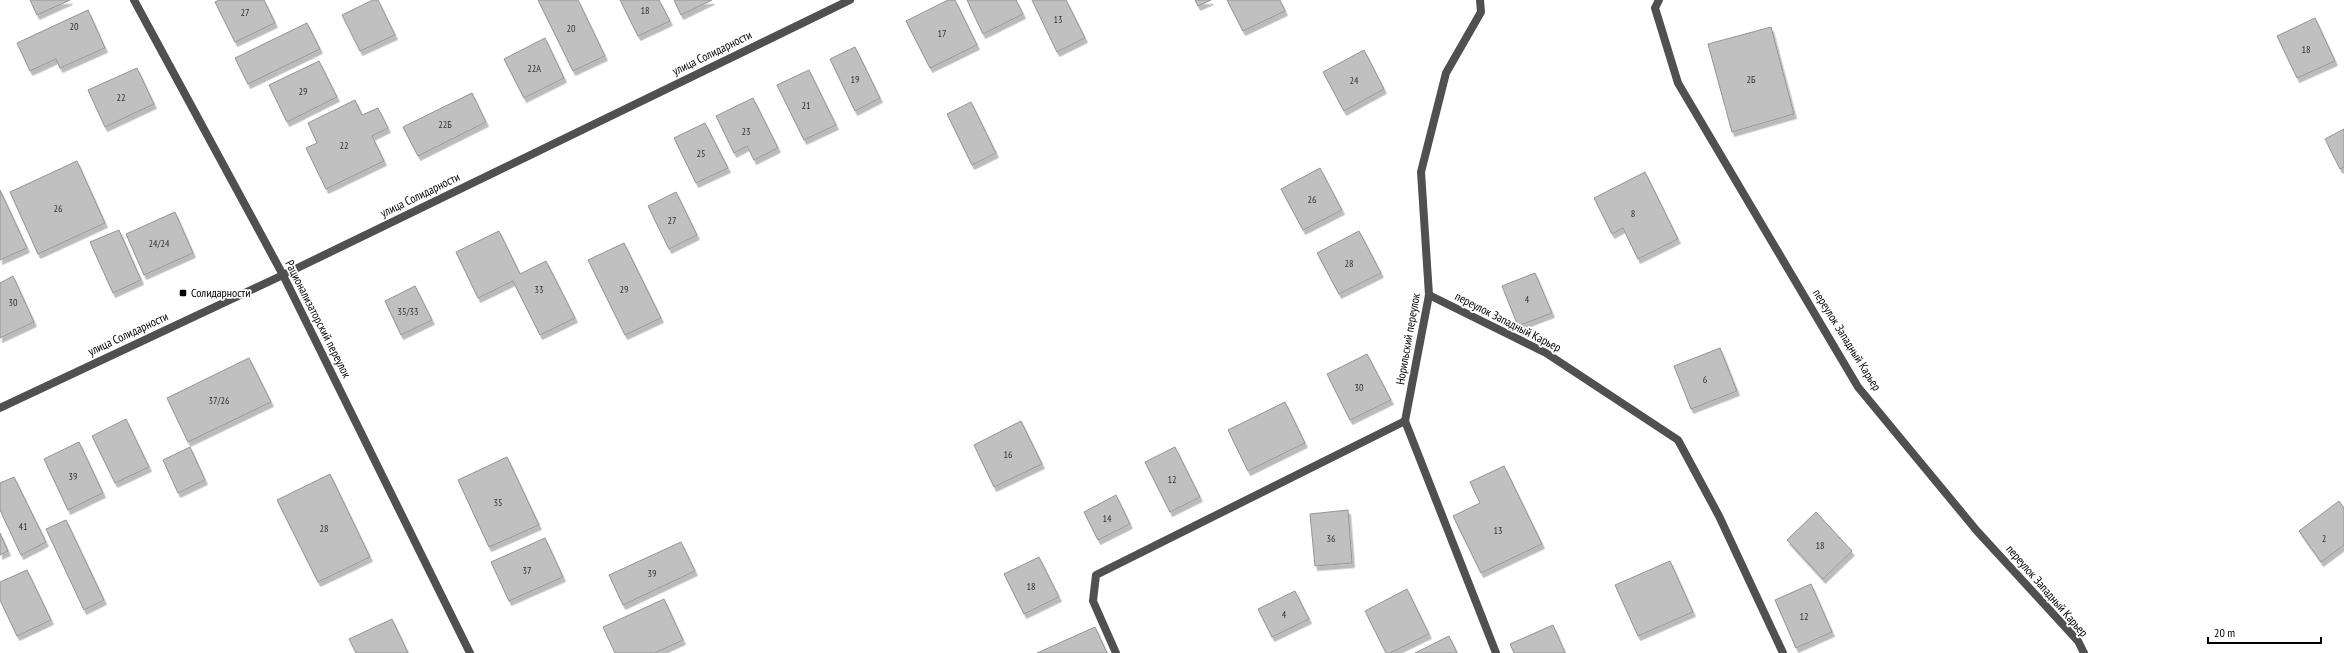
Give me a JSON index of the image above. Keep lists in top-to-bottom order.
{
  "streets": {
    "street": [
      "улица Солидарности",
      "Рационализаторский переулок",
      "переулок Западный Карьер",
      "Норильский переулок"
    ]
  },
  "crossings": [
    ["улица Солидарности", "Рационализаторский переулок"],
    ["переулок Западный Карьер", "Норильский переулок"]
  ],
  "places": {
    "transit": ["Солидарности"]
  },
  "house_numbers": [
    "18",
    "27",
    "13",
    "20",
    "20",
    "17",
    "18",
    "22А",
    "19",
    "2Б",
    "24",
    "29",
    "22",
    "21",
    "22Б",
    "23",
    "22",
    "25",
    "26",
    "26",
    "8",
    "27",
    "24/24",
    "28",
    "33",
    "29",
    "4",
    "30",
    "35/33",
    "6",
    "30",
    "37/26",
    "16",
    "39",
    "12",
    "35",
    "14",
    "41",
    "28",
    "13",
    "36",
    "2",
    "18",
    "37",
    "39",
    "18",
    "4",
    "12"
  ],
  "scale_bar": "20 m"
}
